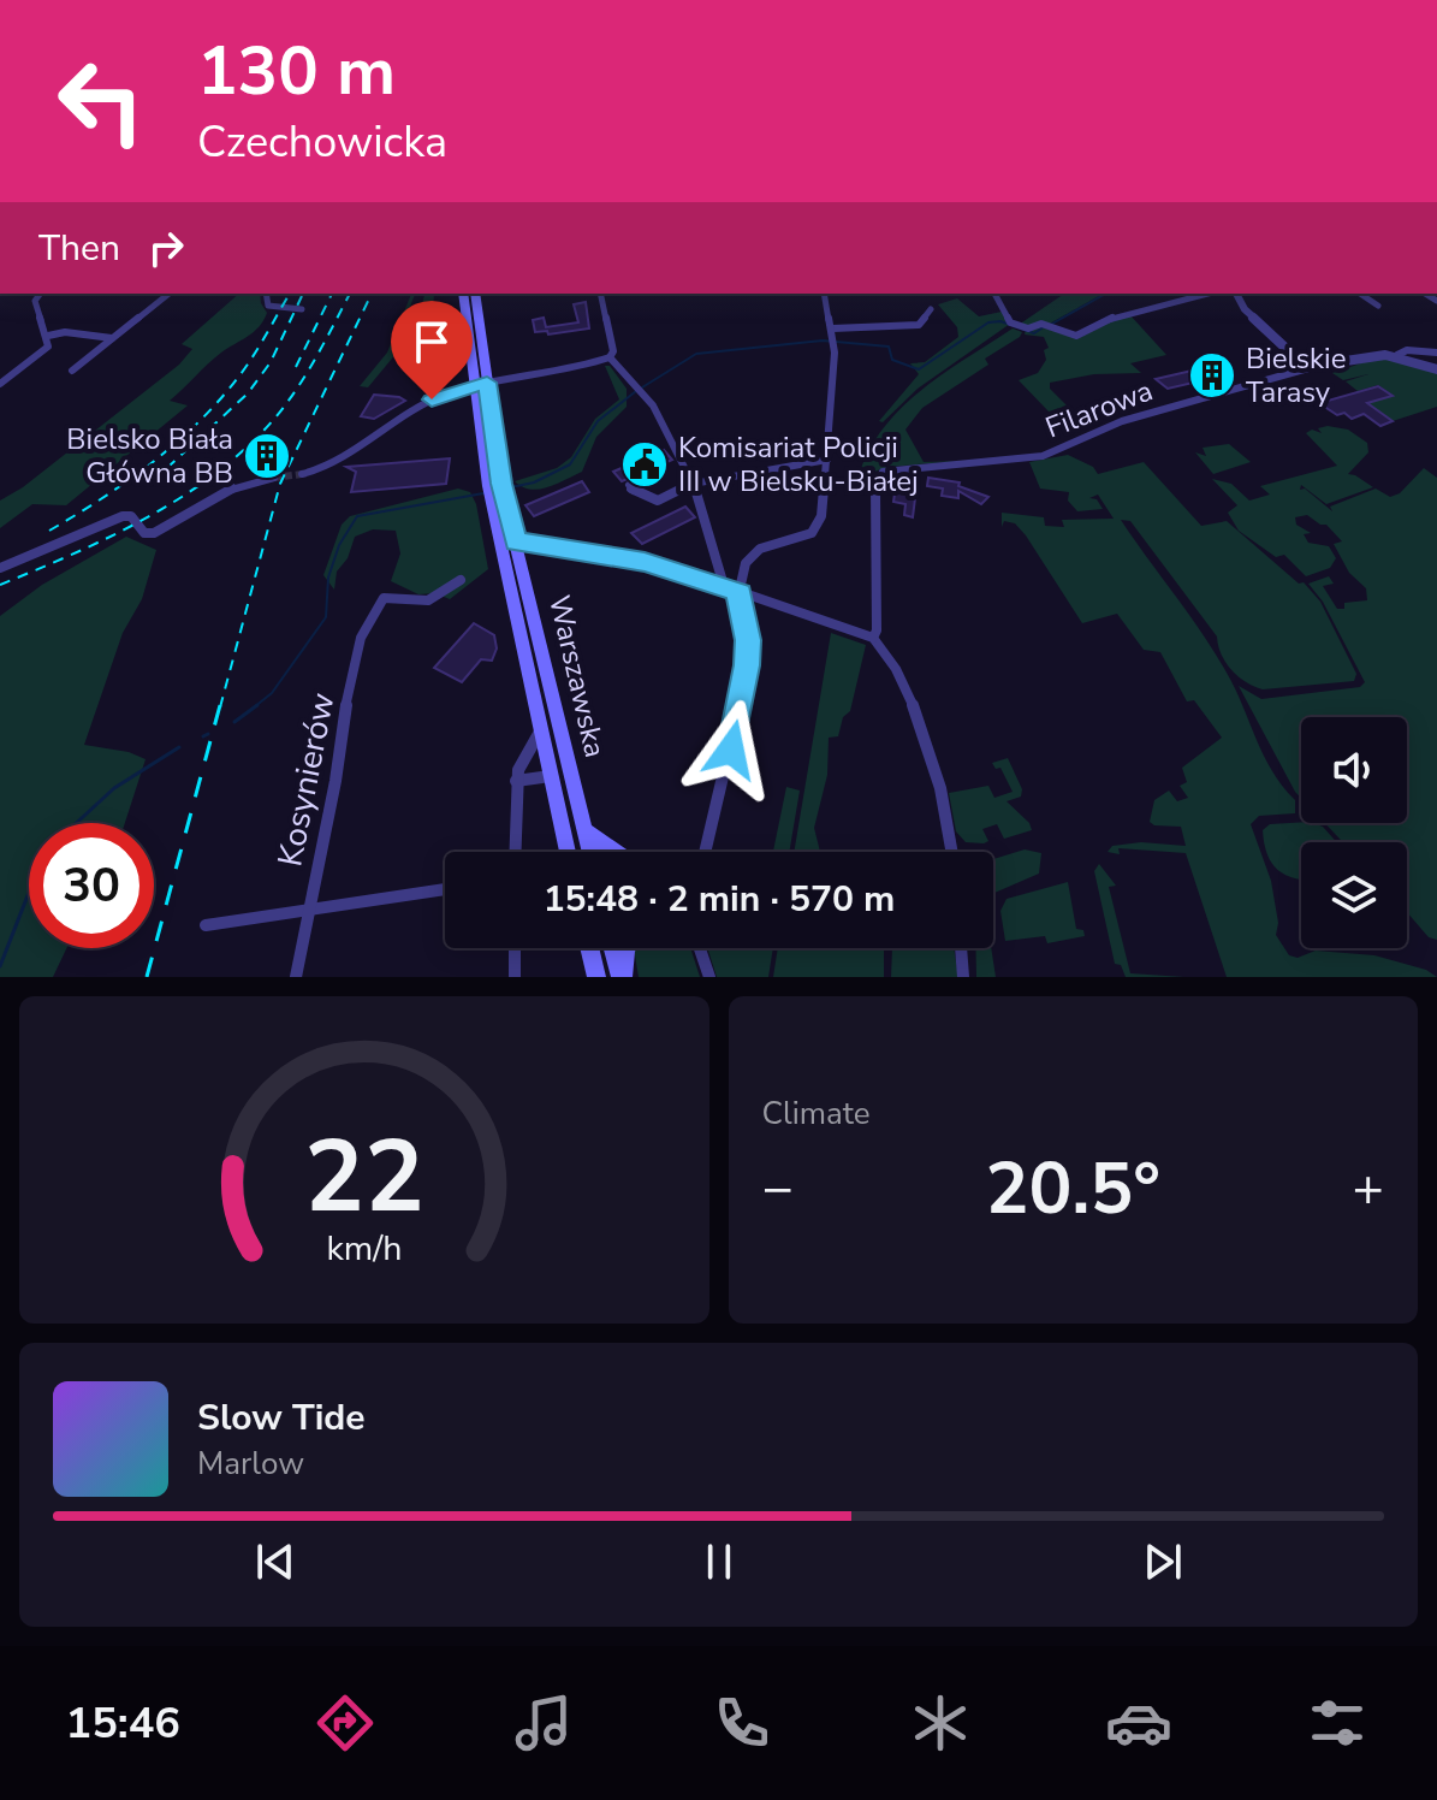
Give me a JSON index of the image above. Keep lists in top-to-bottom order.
{
  "streets": {
    "main road": ["Warszawska"],
    "street": ["Filarowa", "Kosynierów"]
  },
  "places": {
    "building": ["Bielskie Tarasy", "Bielsko Biała Główna BB"],
    "public building": ["Komisariat Policji III w Bielsku-Białej"]
  },
  "page": {
    "turn": ["130 m", "Czechowicka"],
    "then": "Then",
    "limit": "30",
    "trip": "15:48 · 2 min · 570 m",
    "tile": "Climate",
    "heat": ["−", "20.5°", "+"],
    "song": ["Slow Tide", "Marlow"],
    "tabs": "15:46",
    "gauge": ["22", "km/h"]
  }
}
